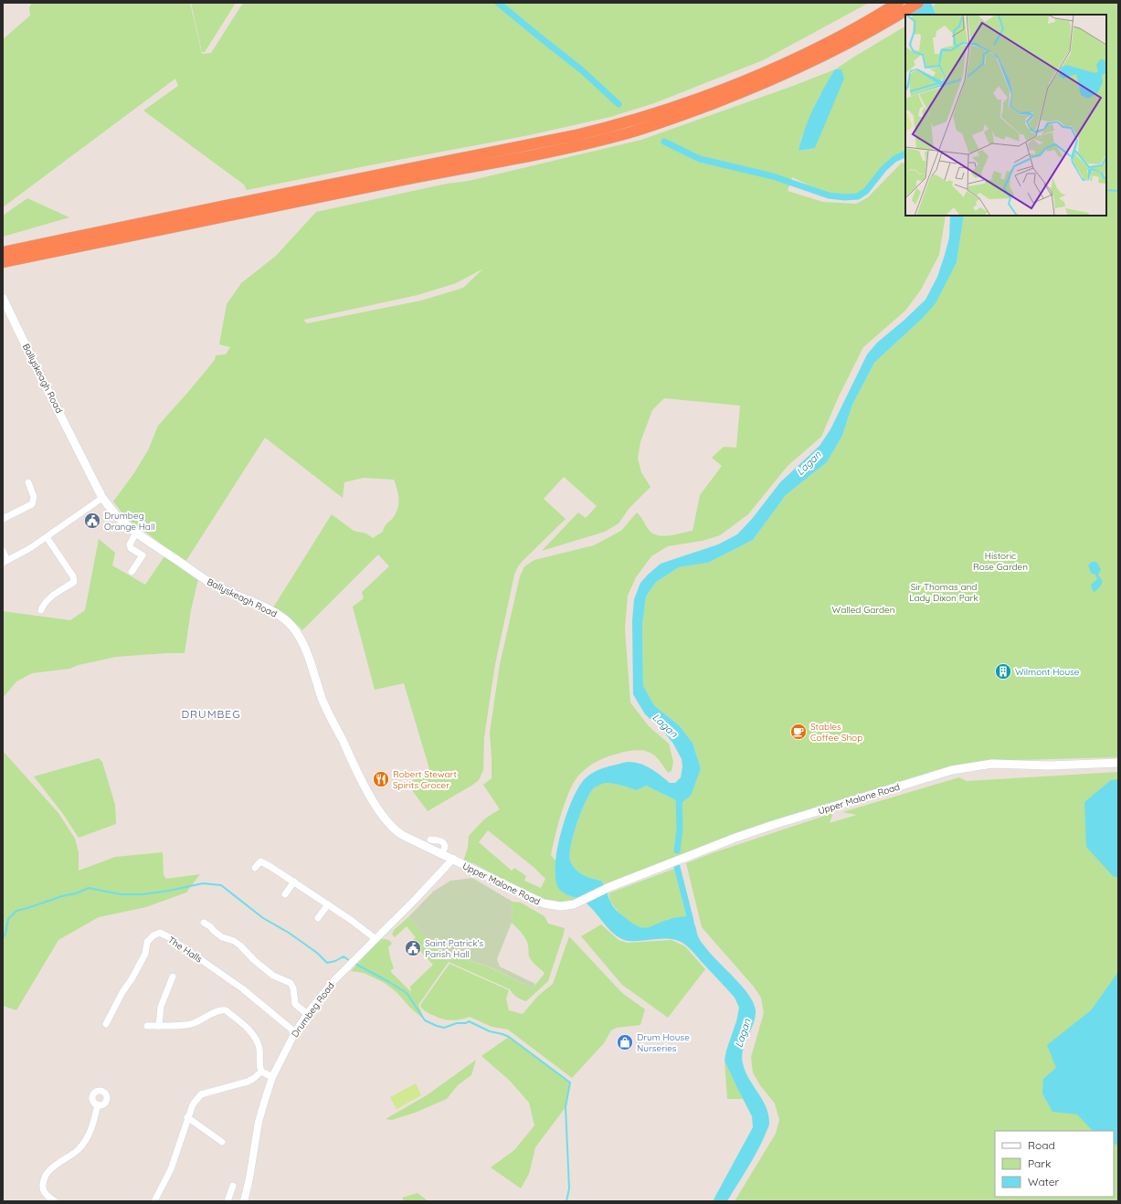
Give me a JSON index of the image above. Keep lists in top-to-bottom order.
{
  "streets": {
    "main road": ["Ballyskeagh Road", "Upper Malone Road"],
    "street": ["The Halls", "Drumbeg Road"]
  },
  "crossings": [
    ["Ballyskeagh Road", "Upper Malone Road"],
    ["Ballyskeagh Road", "Drumbeg Road"],
    ["Upper Malone Road", "Drumbeg Road"],
    ["The Halls", "Drumbeg Road"]
  ],
  "districts": ["DRUMBEG"],
  "water": ["Lagan"],
  "parks": ["Historic Rose Garden", "Sir Thomas and Lady Dixon Park", "Walled Garden"],
  "places": {
    "public building": ["Drumbeg Orange Hall", "Saint Patrick's Parish Hall"],
    "building": ["Wilmont House"],
    "cafe": ["Stables Coffee Shop"],
    "restaurant": ["Robert Stewart Spirits Grocer"],
    "shop": ["Drum House Nurseries"]
  },
  "legend": ["Road", "Park", "Water"]
}
